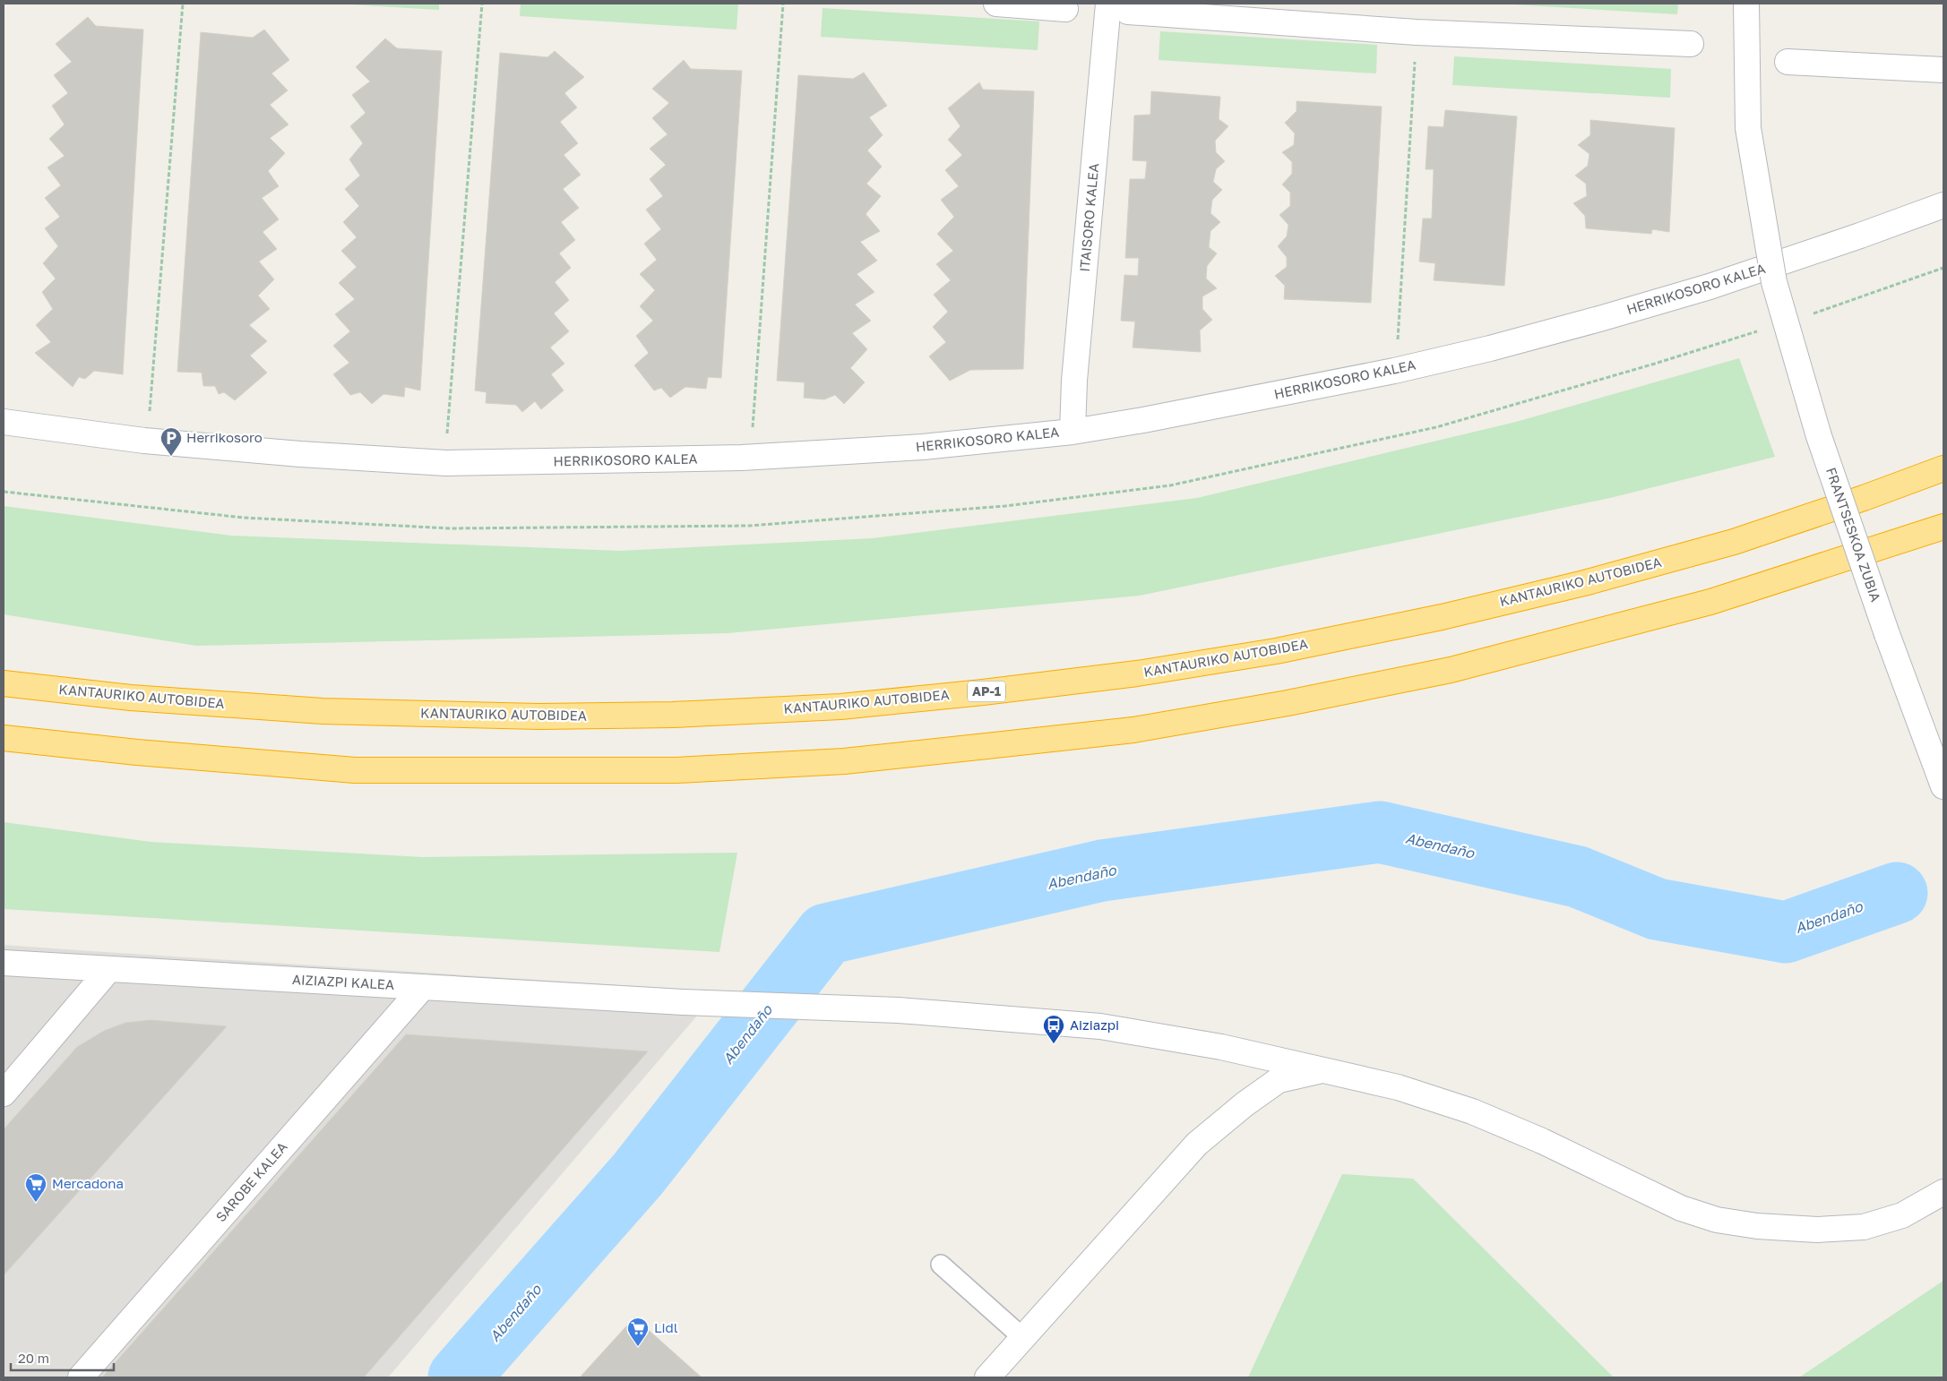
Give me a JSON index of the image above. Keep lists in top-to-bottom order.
{
  "streets": {
    "highway": ["KANTAURIKO AUTOBIDEA", "AP-1"],
    "street": [
      "ITAISORO KALEA",
      "HERRIKOSORO KALEA",
      "FRANTSESKOA ZUBIA",
      "AIZIAZPI KALEA",
      "SAROBE KALEA"
    ]
  },
  "crossings": [
    ["ITAISORO KALEA", "HERRIKOSORO KALEA"],
    ["AIZIAZPI KALEA", "SAROBE KALEA"]
  ],
  "water": ["Abendaño"],
  "places": {
    "parking": ["Herrikosoro"],
    "bus stop": ["Aiziazpi"],
    "supermarket": ["Mercadona", "Lidl"]
  },
  "scale_bar": "20 m"
}
